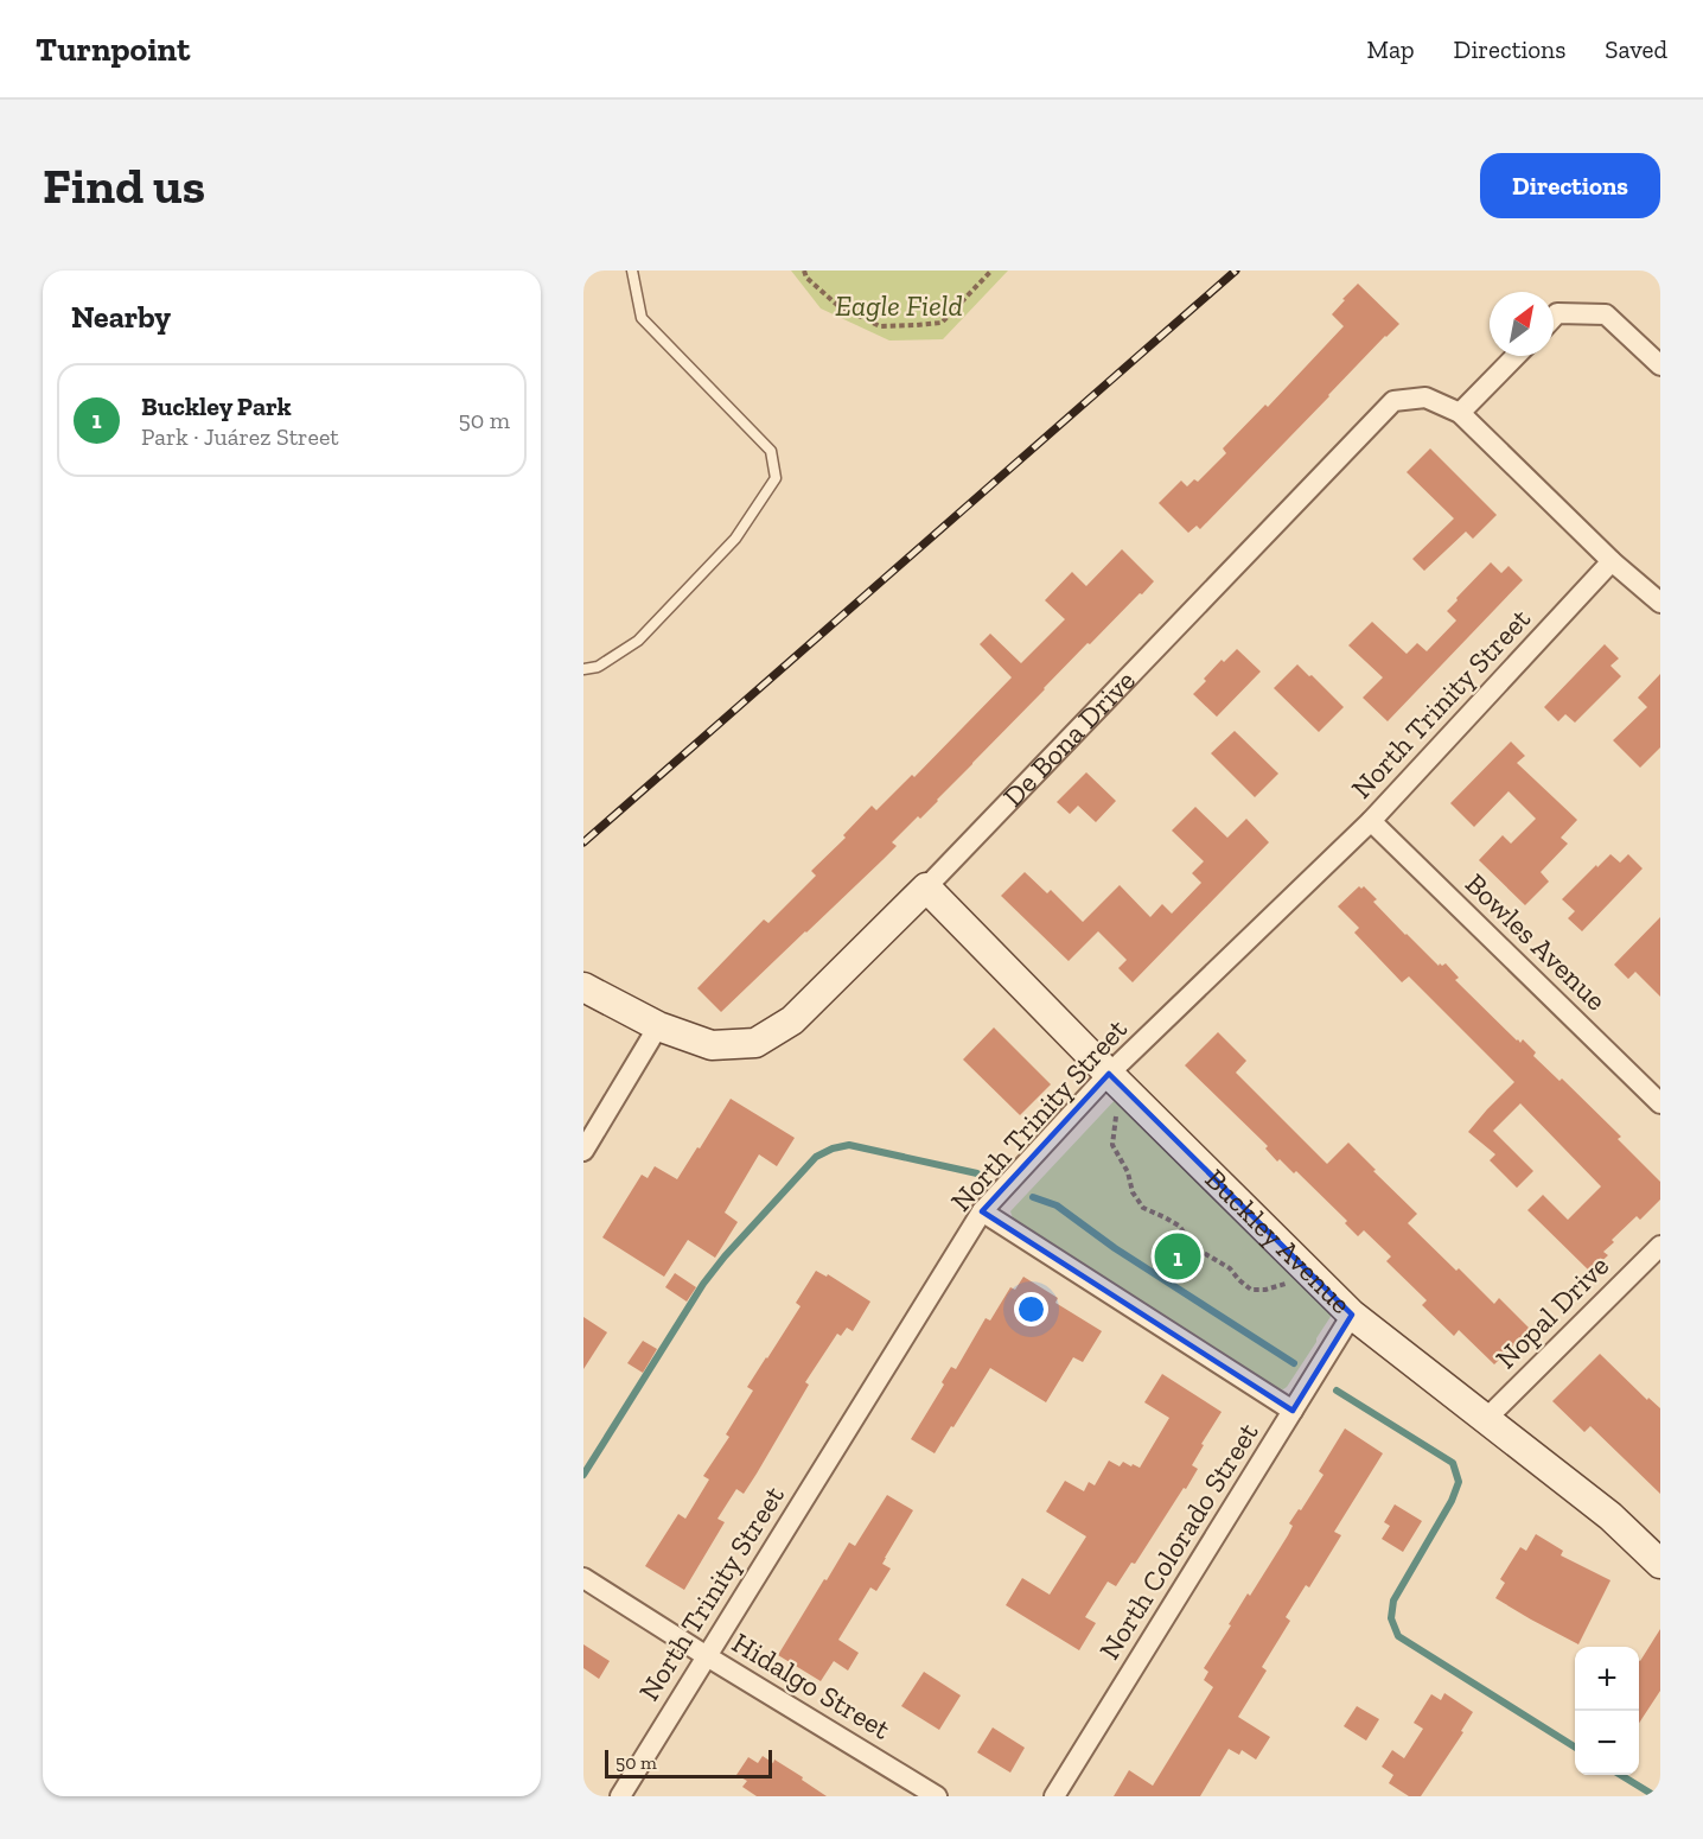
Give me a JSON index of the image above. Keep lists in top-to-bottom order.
{
  "streets": {
    "street": [
      "North Trinity Street",
      "De Bona Drive",
      "Bowles Avenue",
      "Buckley Avenue",
      "Nopal Drive",
      "North Colorado Street",
      "Hidalgo Street"
    ]
  },
  "crossings": [
    ["North Trinity Street", "De Bona Drive"],
    ["North Trinity Street", "Bowles Avenue"],
    ["North Trinity Street", "Buckley Avenue"],
    ["North Trinity Street", "Hidalgo Street"],
    ["De Bona Drive", "Buckley Avenue"],
    ["Buckley Avenue", "Nopal Drive"],
    ["Buckley Avenue", "North Colorado Street"]
  ],
  "parks": ["Eagle Field"],
  "scale_bar": "50 m",
  "north": "top right",
  "page": {
    "header": "Turnpoint",
    "nav": ["Map", "Directions", "Saved"],
    "buttons": "Directions",
    "title": "Find us",
    "heading": "Nearby",
    "list": [
      {
        "mark": "1",
        "name": "Buckley Park",
        "note": "Park · Juárez Street",
        "value": "50 m"
      }
    ],
    "pins": "1",
    "map_buttons": ["+", "−"],
    "scale": "50 m"
  }
}
